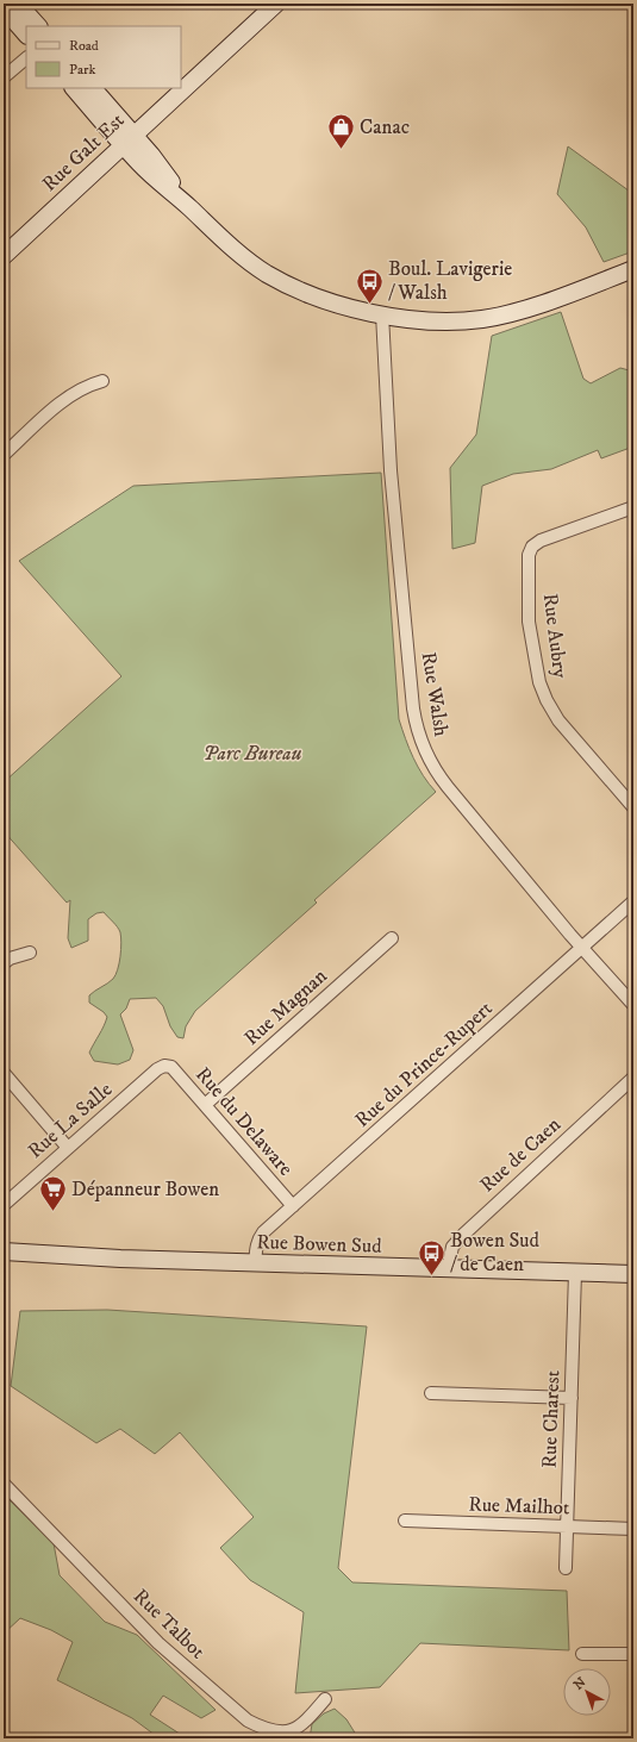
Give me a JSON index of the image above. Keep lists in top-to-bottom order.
{
  "streets": {
    "street": [
      "Rue Galt Est",
      "Rue Aubry",
      "Rue Walsh",
      "Rue Magnan",
      "Rue du Prince-Rupert",
      "Rue La Salle",
      "Rue du Delaware",
      "Rue de Caen",
      "Rue Bowen Sud",
      "Rue Charest",
      "Rue Mailhot",
      "Rue Talbot"
    ]
  },
  "crossings": [
    ["Rue Walsh", "Rue du Prince-Rupert"],
    ["Rue Magnan", "Rue du Delaware"],
    ["Rue du Prince-Rupert", "Rue du Delaware"],
    ["Rue du Prince-Rupert", "Rue Bowen Sud"],
    ["Rue La Salle", "Rue du Delaware"],
    ["Rue de Caen", "Rue Bowen Sud"],
    ["Rue Bowen Sud", "Rue Charest"],
    ["Rue Charest", "Rue Mailhot"]
  ],
  "parks": ["Parc Bureau"],
  "places": {
    "shop": ["Canac"],
    "bus stop": ["Boul. Lavigerie / Walsh", "Bowen Sud / de Caen"],
    "supermarket": ["Dépanneur Bowen"]
  },
  "legend": ["Road", "Park"],
  "north": "top left"
}
